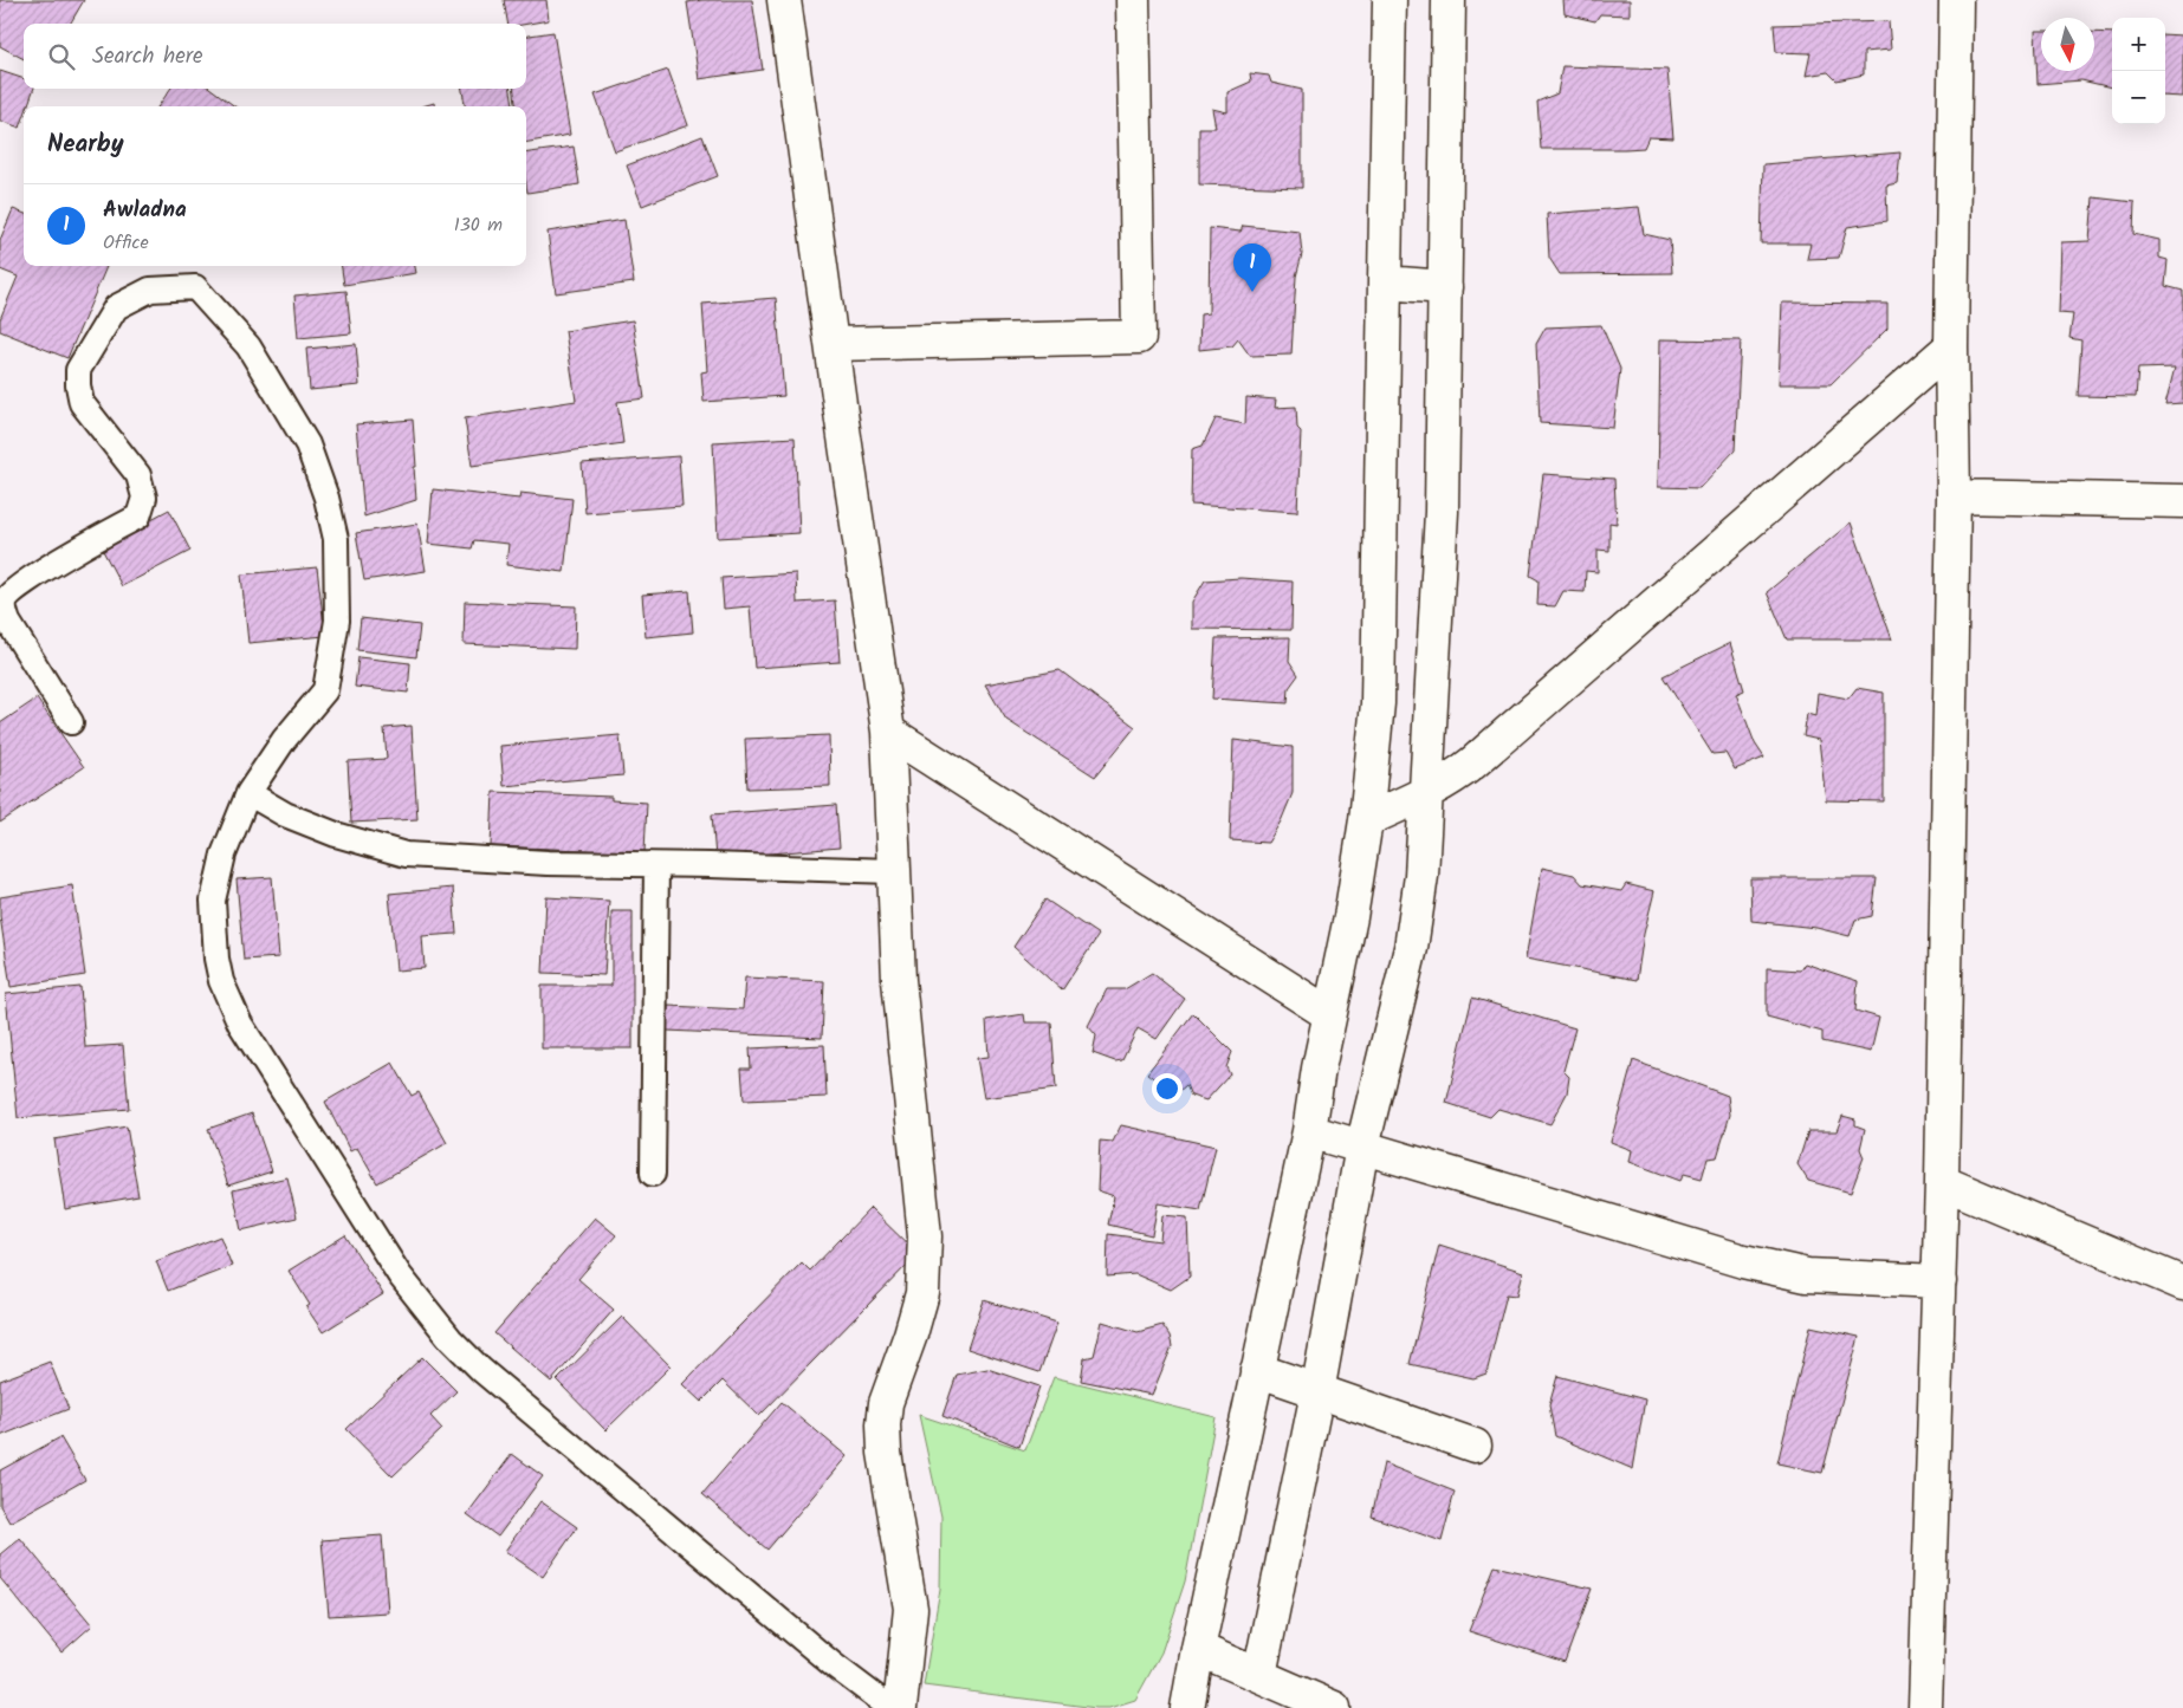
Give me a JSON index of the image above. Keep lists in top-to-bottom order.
{
  "north": "bottom",
  "page": {
    "map_buttons": ["+", "−"],
    "search": "Search here",
    "heading": "Nearby",
    "list": [
      {
        "mark": "1",
        "name": "Awladna",
        "note": "Office",
        "value": "130 m"
      }
    ],
    "pins": "1"
  }
}
